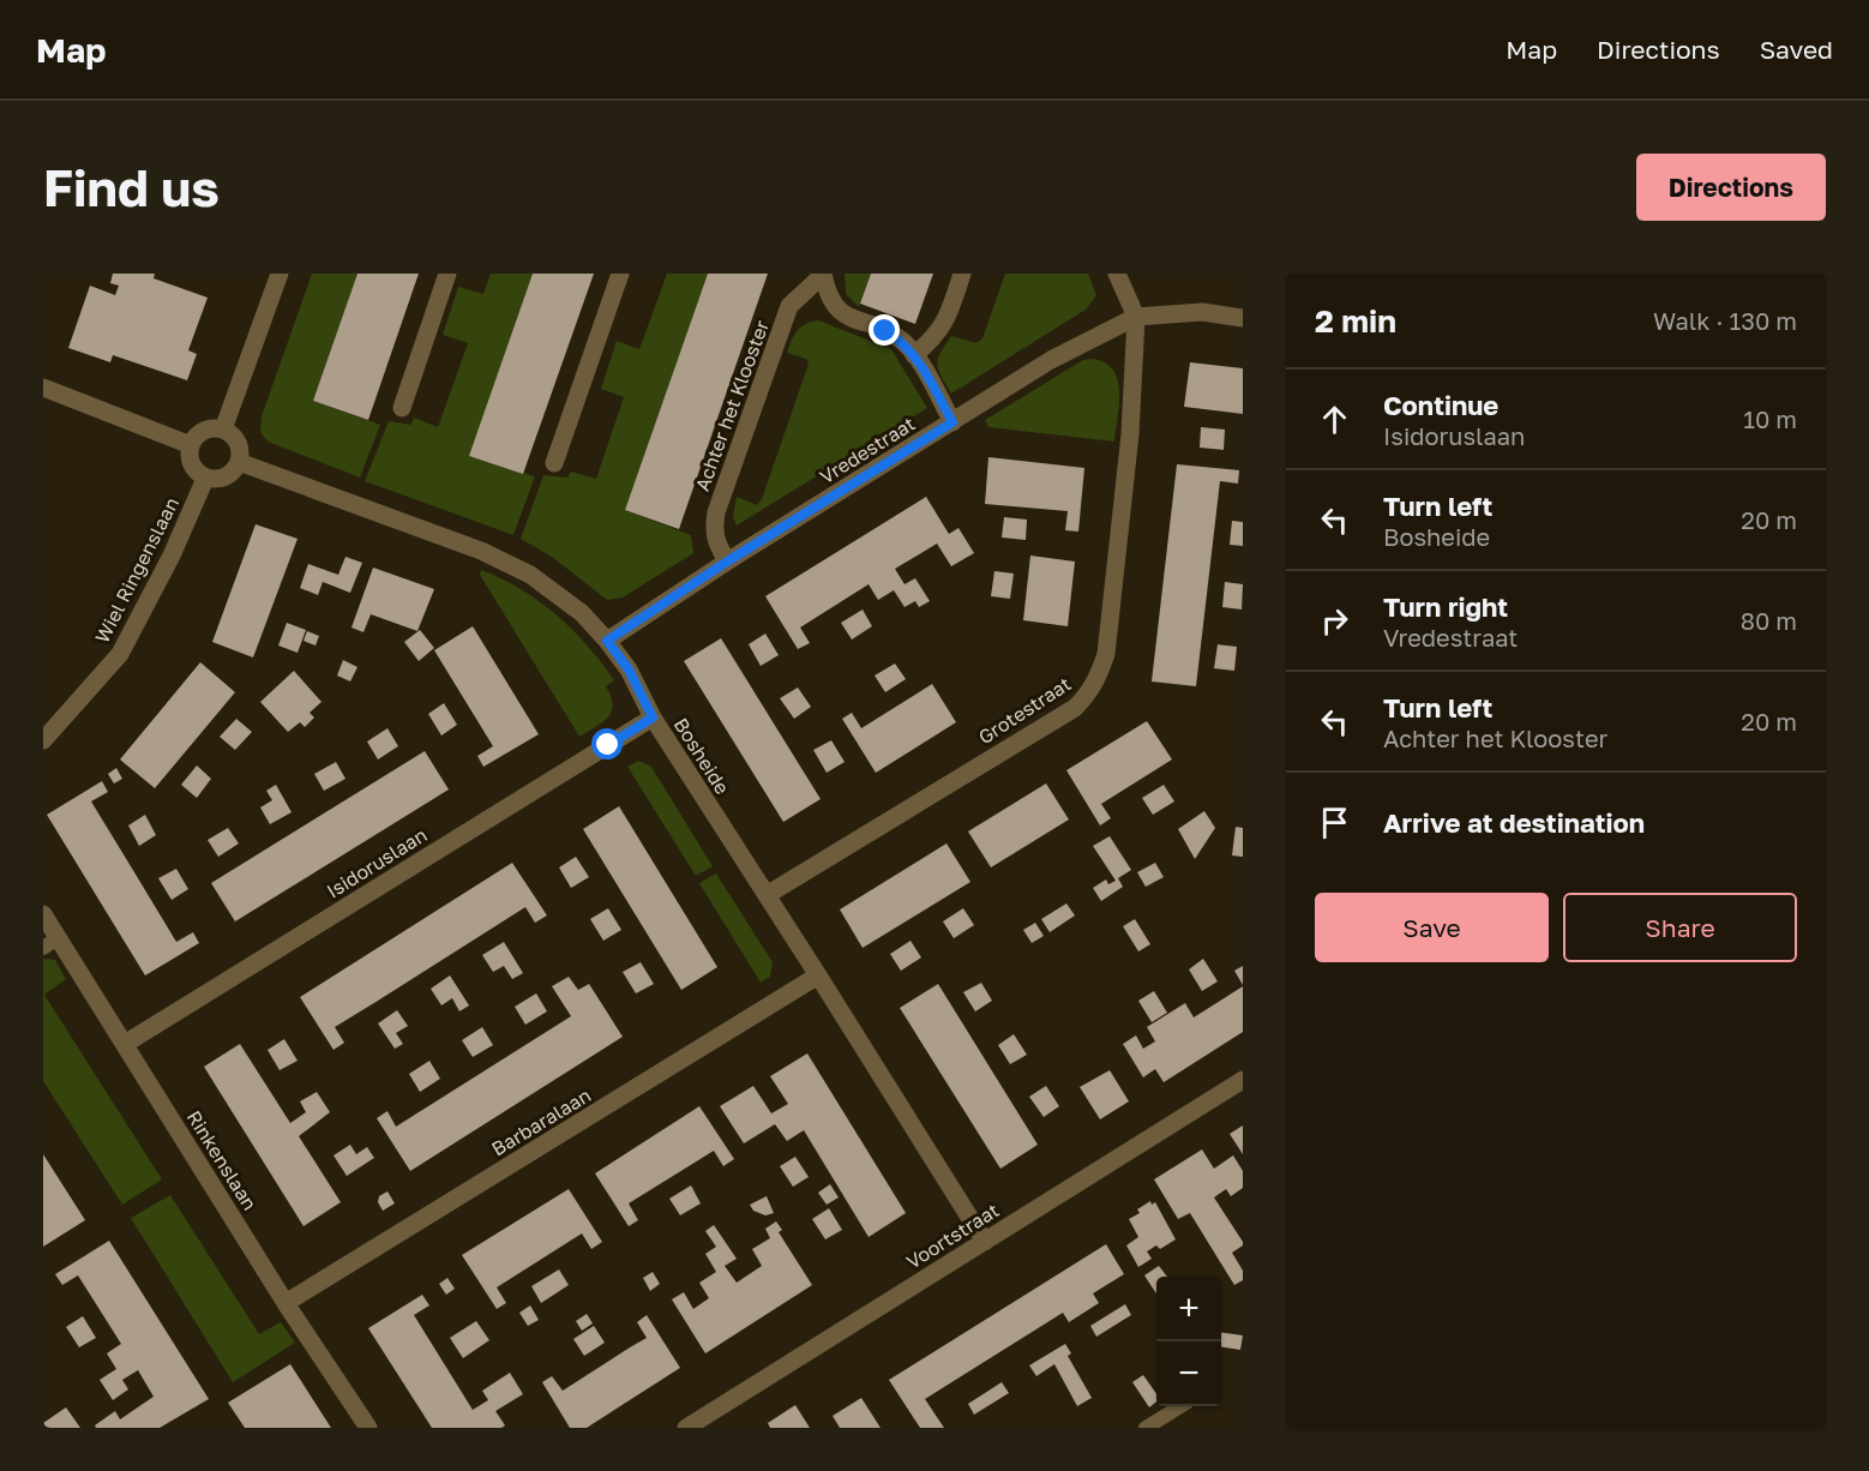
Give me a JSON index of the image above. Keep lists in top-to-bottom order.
{
  "streets": {
    "street": [
      "Achter het Klooster",
      "Vredestraat",
      "Wiel Ringenslaan",
      "Grotestraat",
      "Bosheide",
      "Isidoruslaan",
      "Barbaralaan",
      "Rinkenslaan",
      "Voortstraat"
    ]
  },
  "crossings": [
    ["Achter het Klooster", "Vredestraat"],
    ["Vredestraat", "Grotestraat"],
    ["Vredestraat", "Bosheide"],
    ["Wiel Ringenslaan", "Bosheide"],
    ["Grotestraat", "Bosheide"],
    ["Bosheide", "Isidoruslaan"],
    ["Bosheide", "Barbaralaan"],
    ["Bosheide", "Voortstraat"],
    ["Isidoruslaan", "Rinkenslaan"],
    ["Barbaralaan", "Rinkenslaan"]
  ],
  "page": {
    "header": "Map",
    "nav": ["Map", "Directions", "Saved"],
    "buttons": [
      "Directions",
      ["Save", "Share"]
    ],
    "title": "Find us",
    "heading": ["2 min", "Walk · 130 m"],
    "list": [
      ["Continue", "Isidoruslaan", "10 m"],
      ["Turn left", "Bosheide", "20 m"],
      ["Turn right", "Vredestraat", "80 m"],
      ["Turn left", "Achter het Klooster", "20 m"],
      "Arrive at destination"
    ],
    "map_buttons": ["+", "−"]
  }
}
